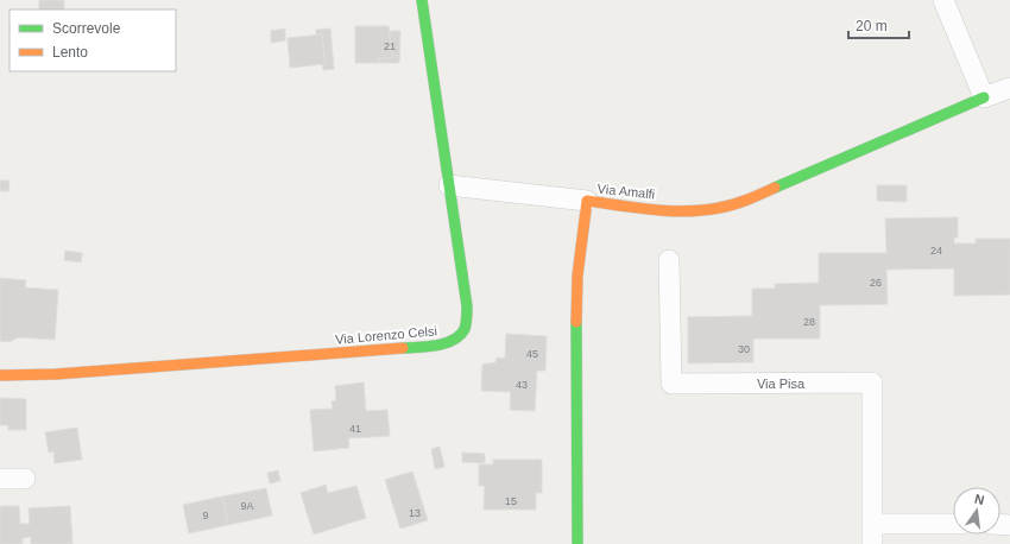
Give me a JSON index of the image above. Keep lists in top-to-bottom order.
{
  "streets": {
    "street": ["Via Amalfi", "Via Lorenzo Celsi", "Via Pisa"]
  },
  "house_numbers": [
    "21",
    "24",
    "26",
    "28",
    "30",
    "45",
    "43",
    "41",
    "15",
    "9A",
    "13",
    "9"
  ],
  "legend": ["Scorrevole", "Lento"],
  "scale_bar": "20 m",
  "north": "top"
}
